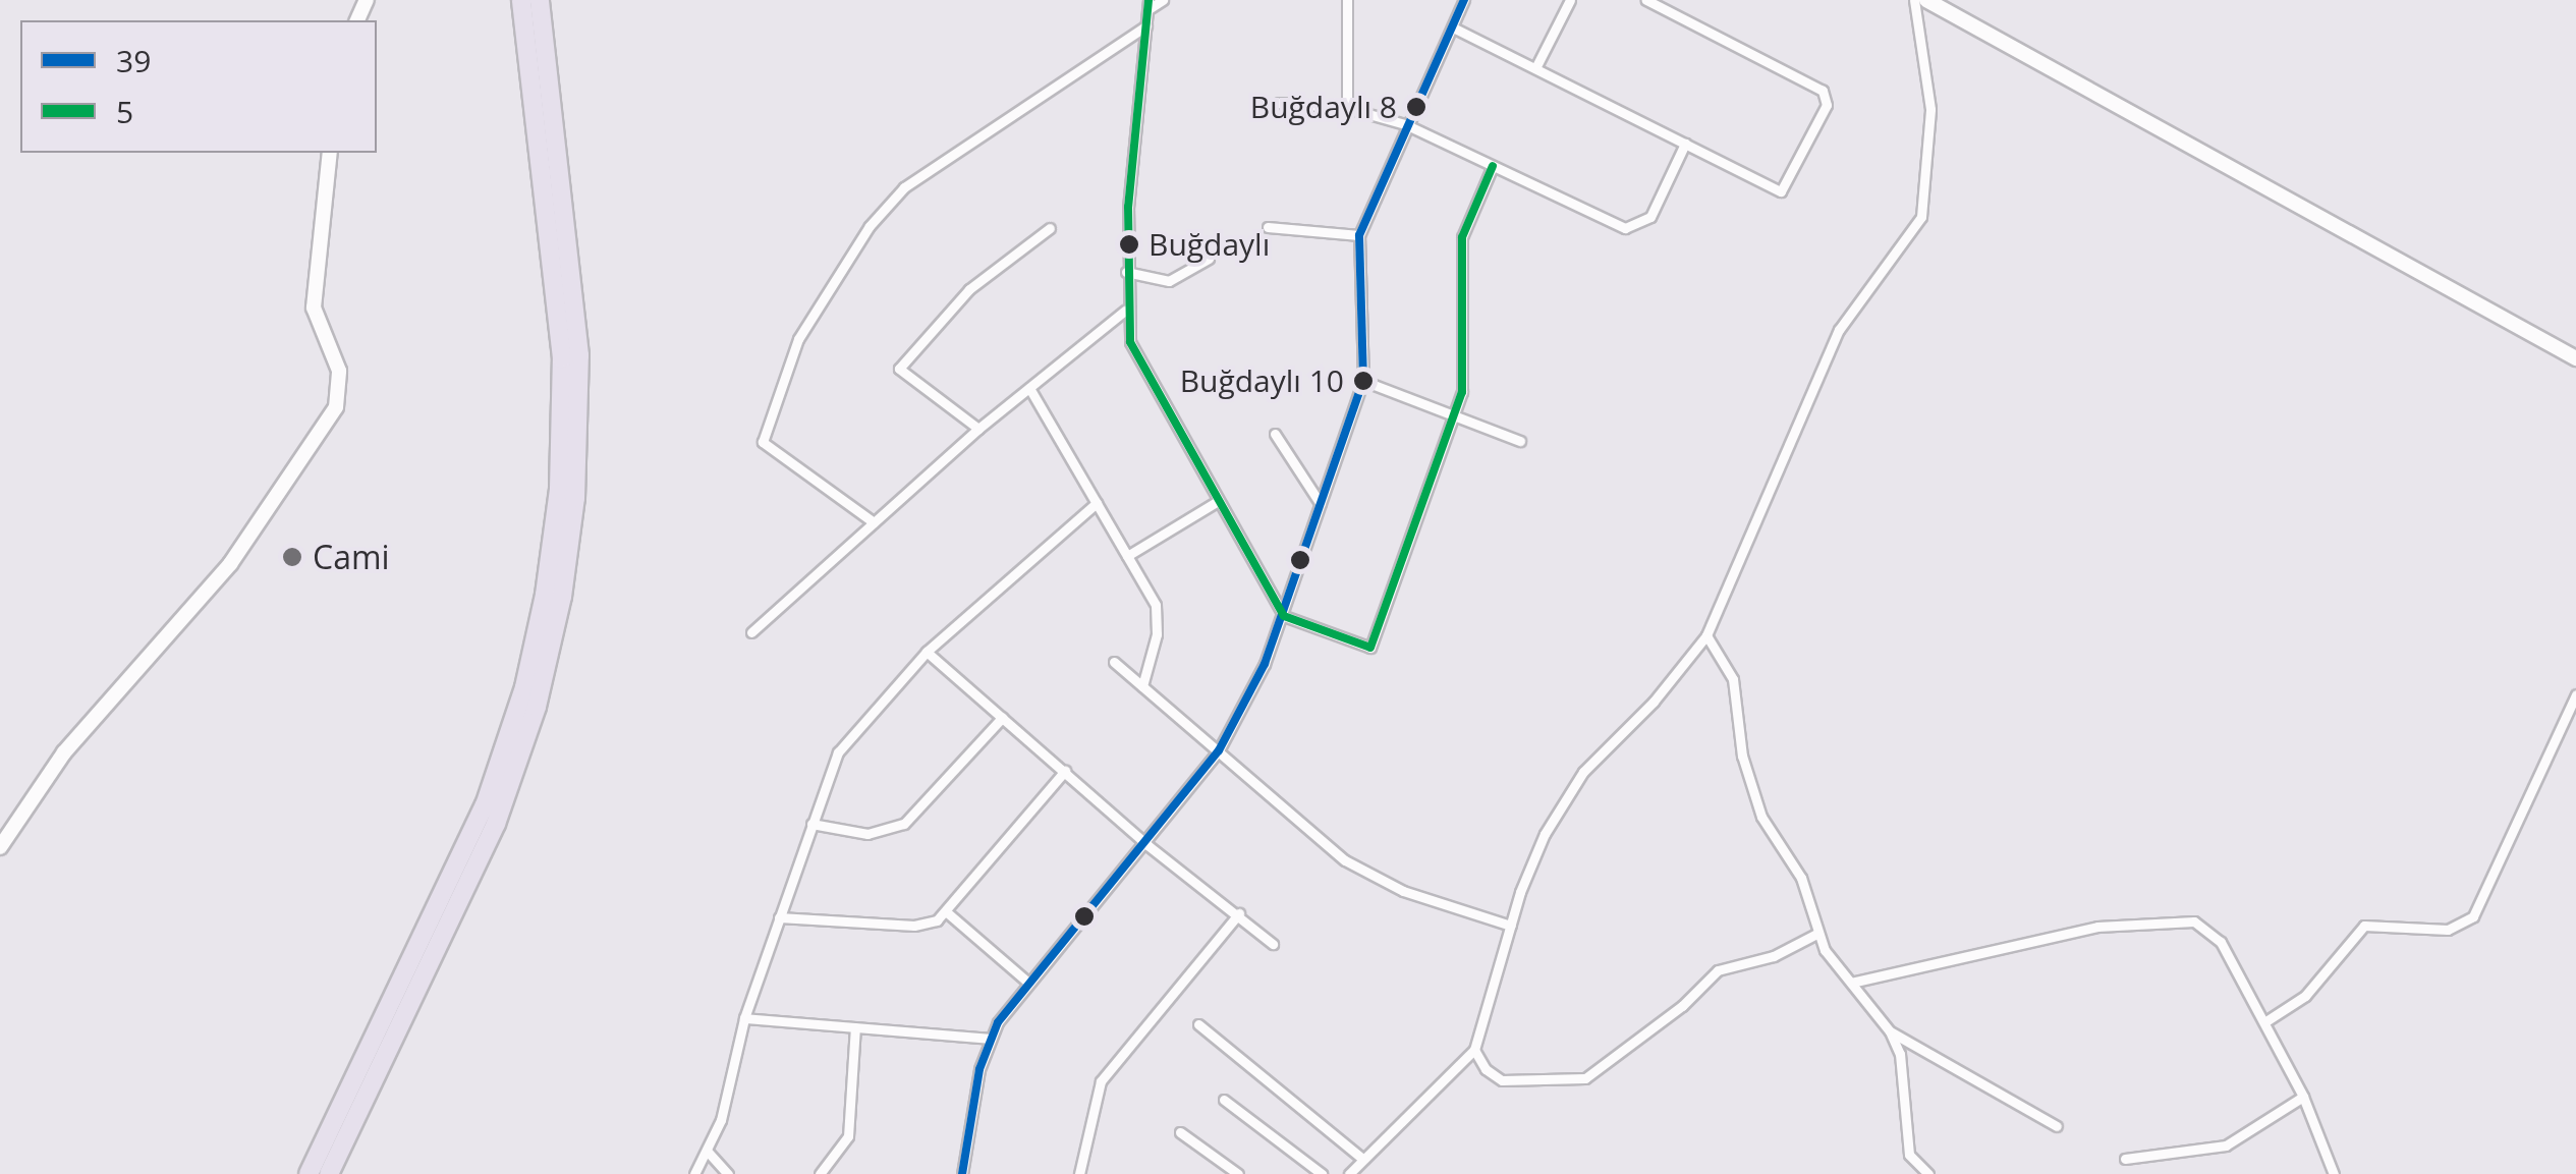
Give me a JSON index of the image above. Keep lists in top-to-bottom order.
{
  "places": [
    "Buğdaylı 8",
    "Buğdaylı",
    "Buğdaylı 10",
    "Cami"
  ],
  "lines": ["transit line 39", "transit line 5"],
  "legend": ["39", "5"]
}
